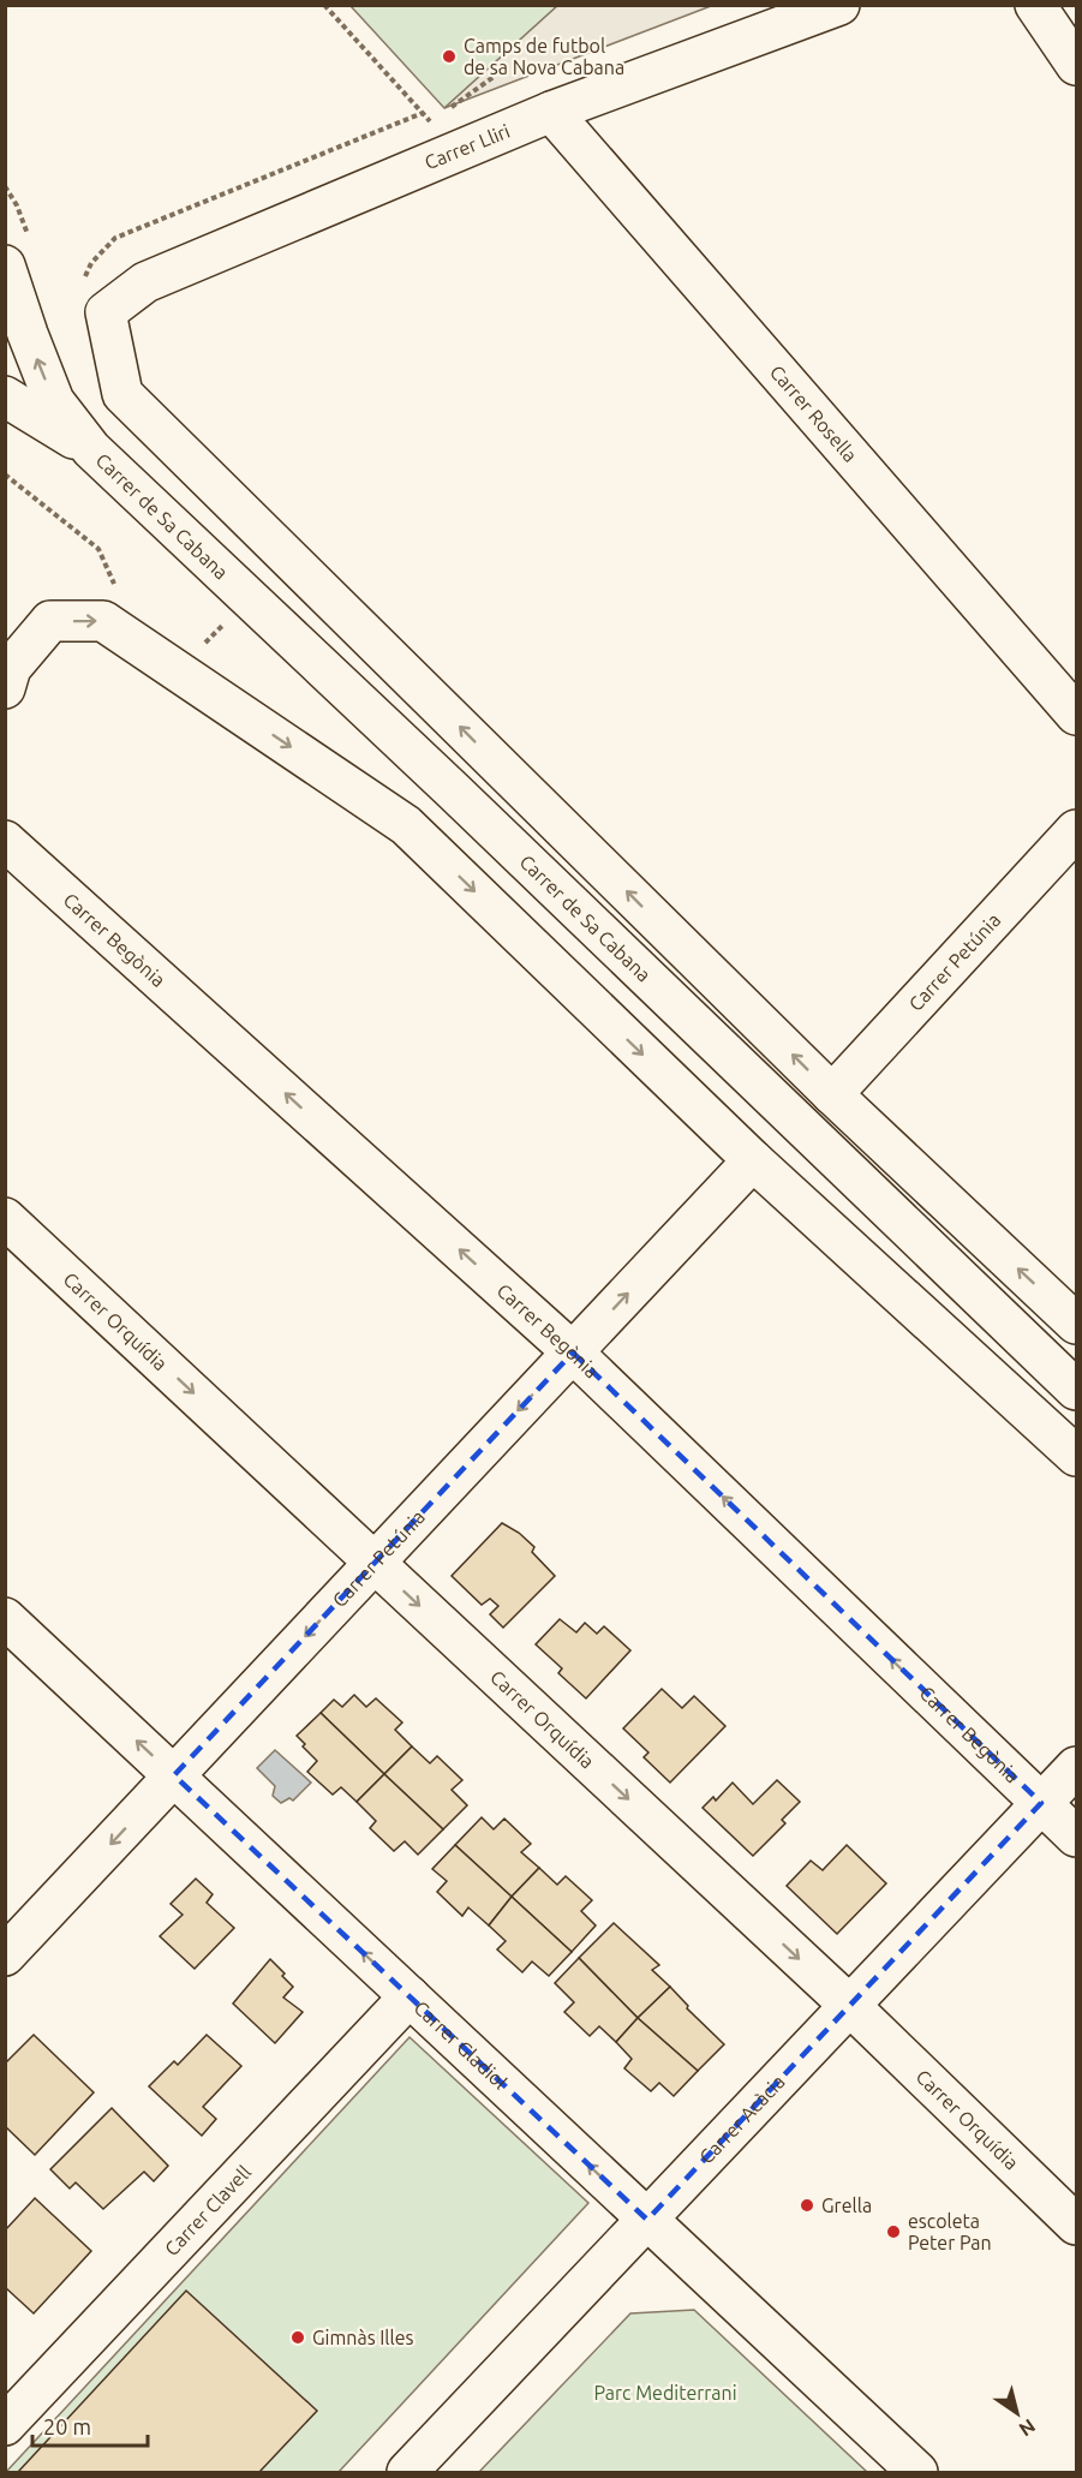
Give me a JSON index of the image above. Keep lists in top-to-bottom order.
{
  "streets": {
    "street": [
      "Carrer Lliri",
      "Carrer Rosella",
      "Carrer de Sa Cabana",
      "Carrer Begònia",
      "Carrer Petúnia",
      "Carrer Orquídia",
      "Carrer Gladiol",
      "Carrer Acàcia",
      "Carrer Clavell"
    ]
  },
  "crossings": [
    ["Carrer Lliri", "Carrer Rosella"],
    ["Carrer Lliri", "Carrer Petúnia"],
    ["Carrer Begònia", "Carrer Petúnia"],
    ["Carrer Begònia", "Carrer Acàcia"],
    ["Carrer Petúnia", "Carrer Orquídia"],
    ["Carrer Petúnia", "Carrer Gladiol"],
    ["Carrer Orquídia", "Carrer Acàcia"],
    ["Carrer Gladiol", "Carrer Acàcia"],
    ["Carrer Gladiol", "Carrer Clavell"]
  ],
  "one_way": ["Carrer Orquídia", "Carrer Gladiol"],
  "parks": ["Parc Mediterrani"],
  "places": [
    "Camps de futbol de sa Nova Cabana",
    "Grella",
    "escoleta Peter Pan",
    "Gimnàs Illes"
  ],
  "scale_bar": "20 m",
  "north": "bottom right"
}
